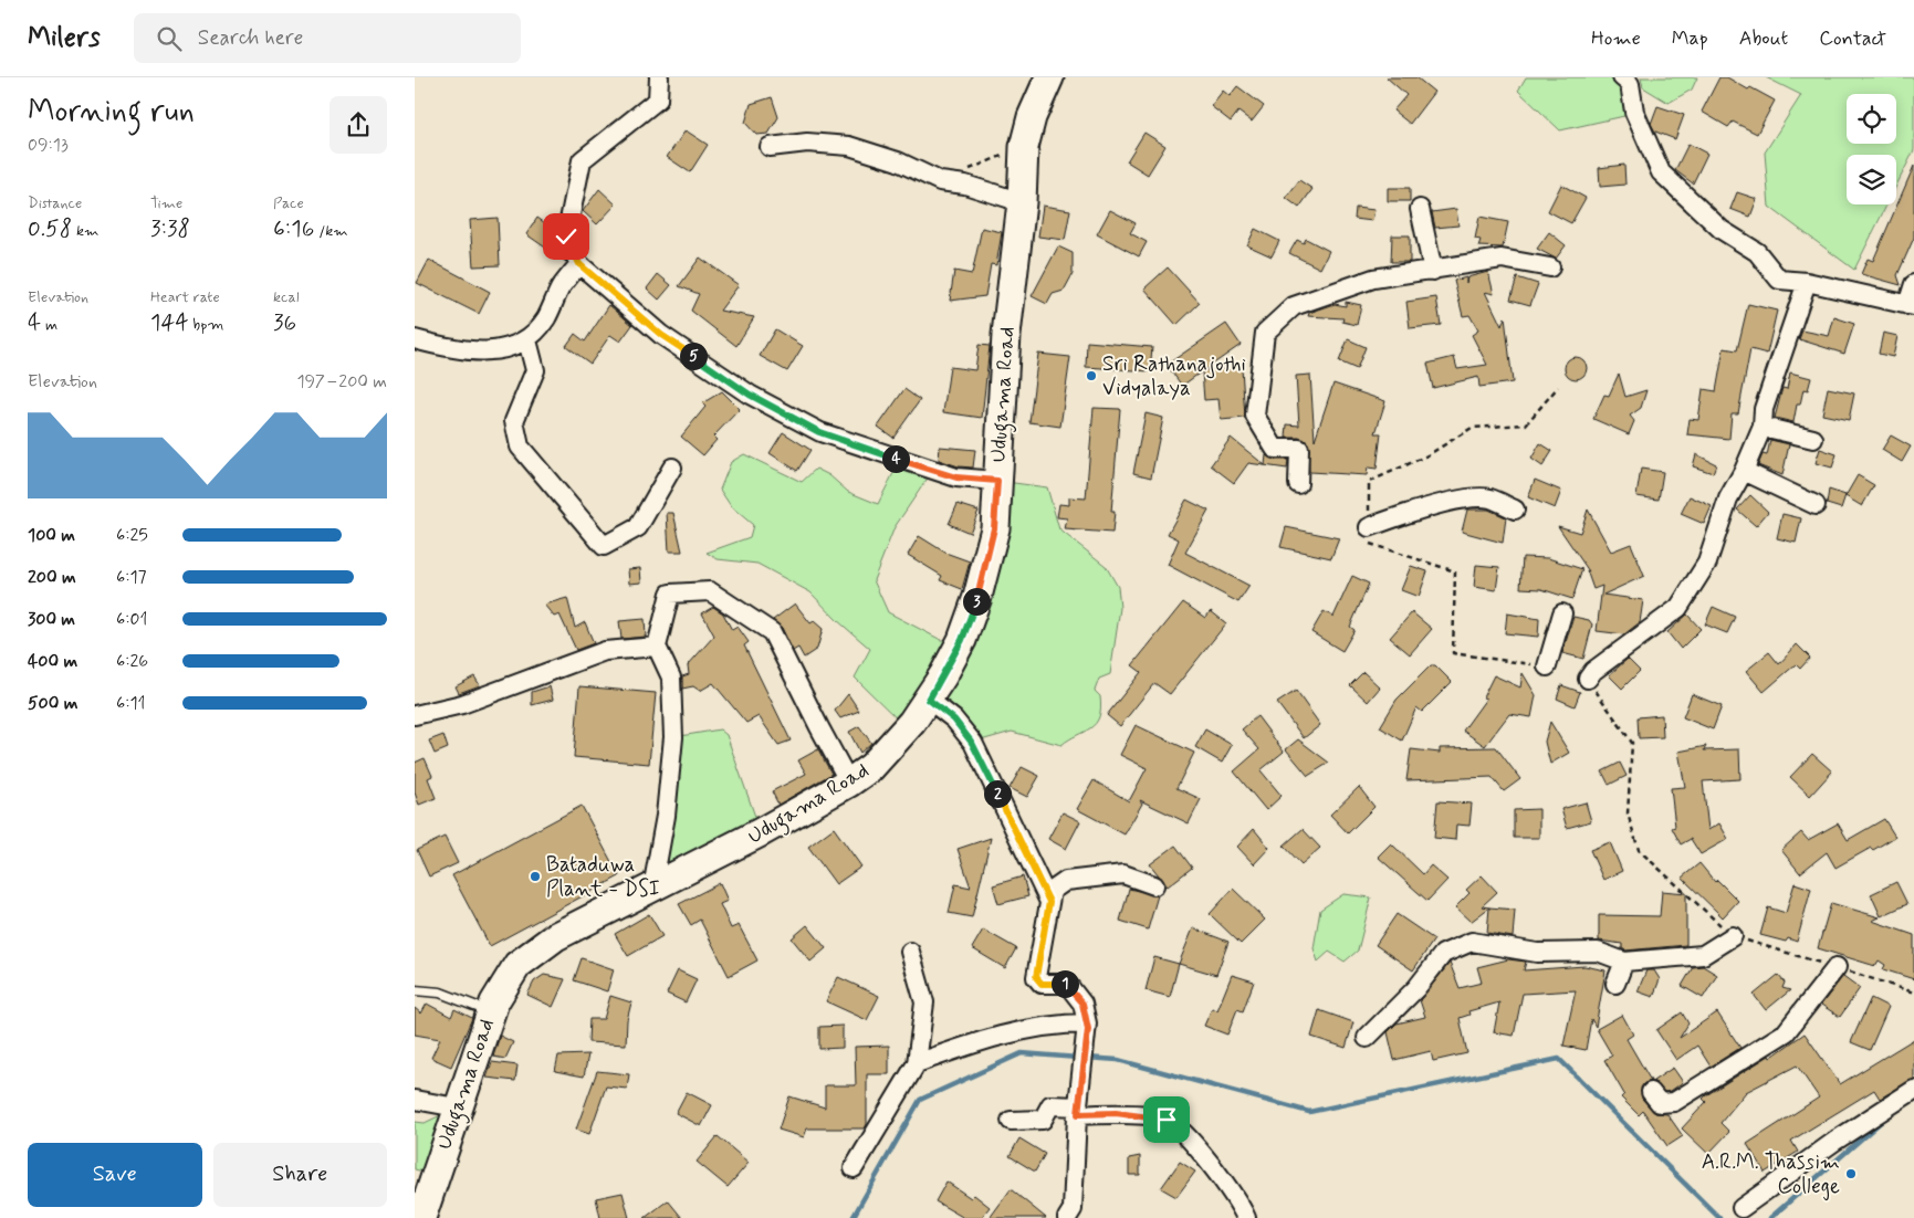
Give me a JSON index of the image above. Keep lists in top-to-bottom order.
{
  "streets": {
    "main road": ["Udugama Road"]
  },
  "places": ["Sri Rathanajothi Vidyalaya", "Bataduwa Plant - DSI", "A.R.M. Thassim College"],
  "page": {
    "header": "Milers",
    "search": "Search here",
    "nav": [
      "Home",
      "Map",
      "About",
      "Contact"
    ],
    "heading": ["Morning run", "09:13"],
    "stats": [
      ["Distance", "0.58 km"],
      ["Time", "3:38"],
      ["Pace", "6:16 /km"],
      ["Elevation", "4 m"],
      ["Heart rate", "144 bpm"],
      ["kcal", "36"]
    ],
    "pins": [
      "5",
      "4",
      "3",
      "2",
      "1"
    ],
    "chart": ["Elevation", "197–200 m"],
    "list": [
      {
        "name": "100 m",
        "note": "6:25"
      },
      {
        "name": "200 m",
        "note": "6:17"
      },
      {
        "name": "300 m",
        "note": "6:01"
      },
      {
        "name": "400 m",
        "note": "6:26"
      },
      {
        "name": "500 m",
        "note": "6:11"
      }
    ],
    "buttons": ["Save", "Share"]
  }
}
